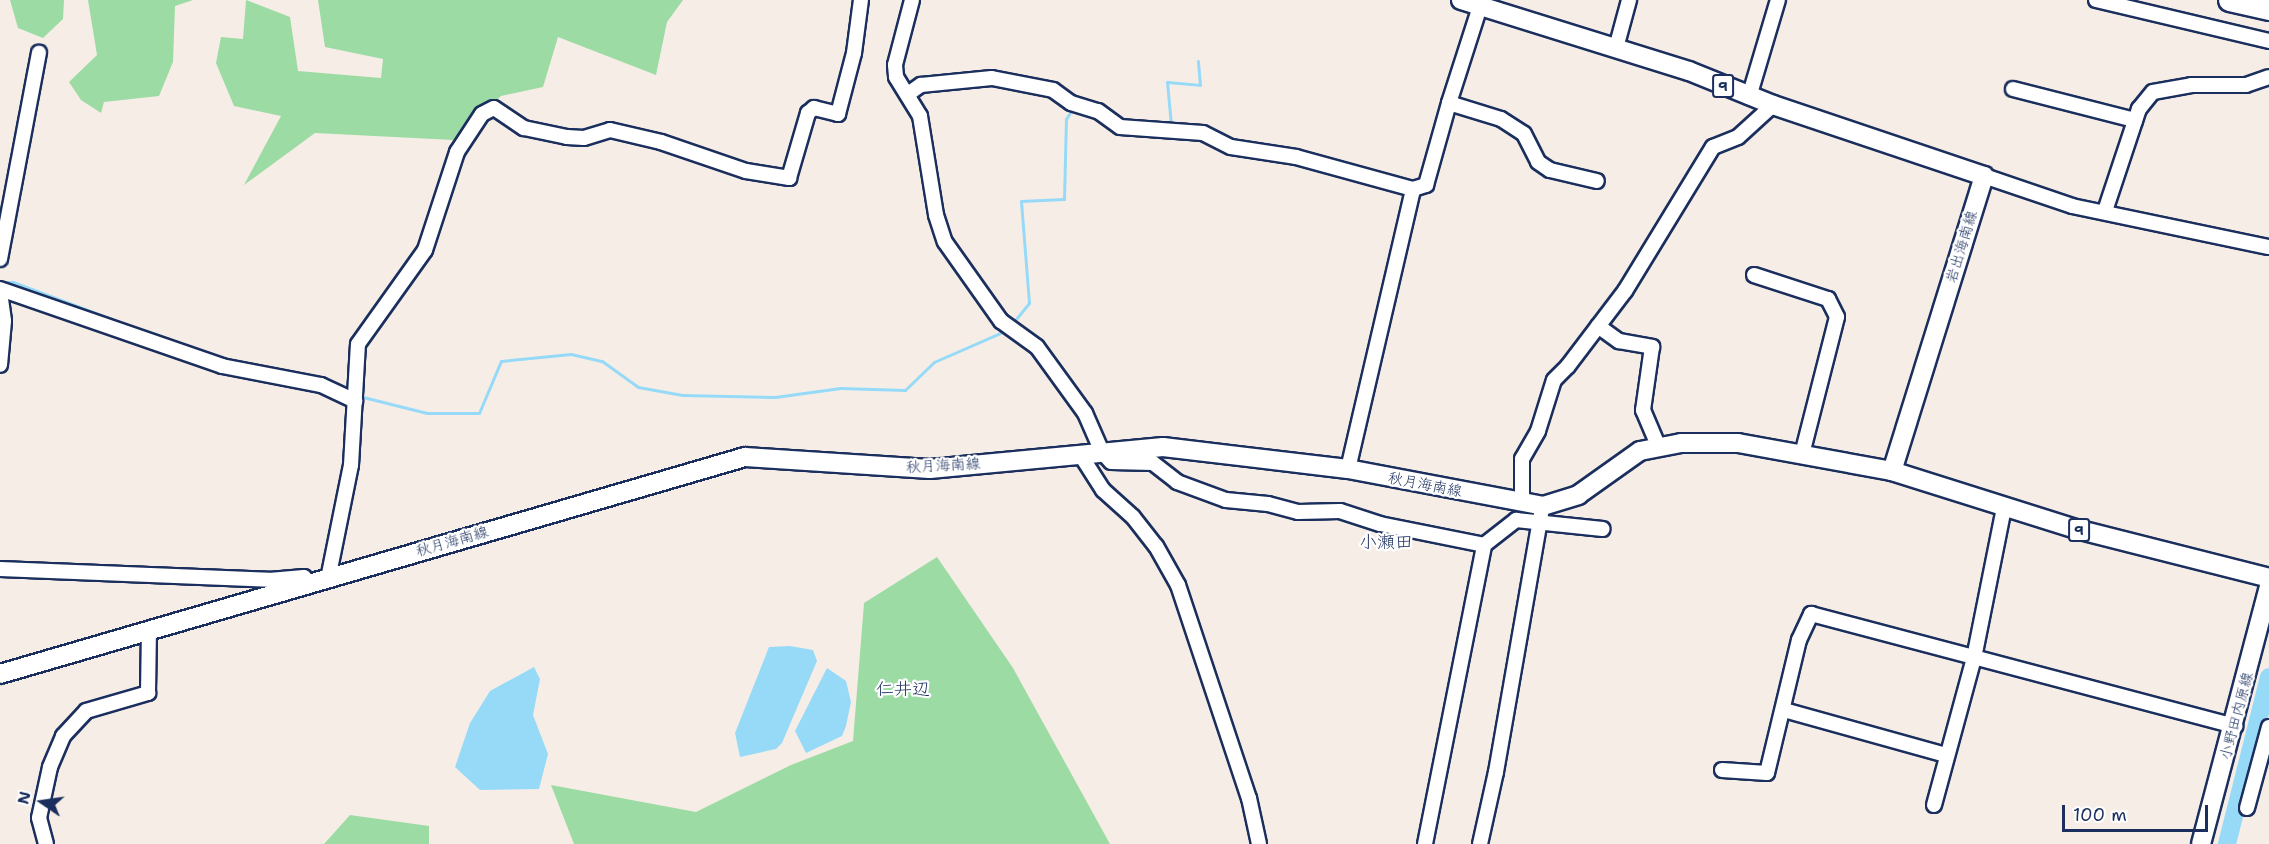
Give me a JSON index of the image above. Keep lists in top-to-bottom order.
{
  "streets": {
    "main road": [
      "9",
      "岩出海南線",
      "秋月海南線",
      "小野田内原線"
    ]
  },
  "crossings": [
    ["9", "岩出海南線"],
    ["9", "秋月海南線"],
    ["岩出海南線", "秋月海南線"]
  ],
  "districts": ["小瀬田", "仁井辺"],
  "scale_bar": "100 m",
  "north": "left"
}
